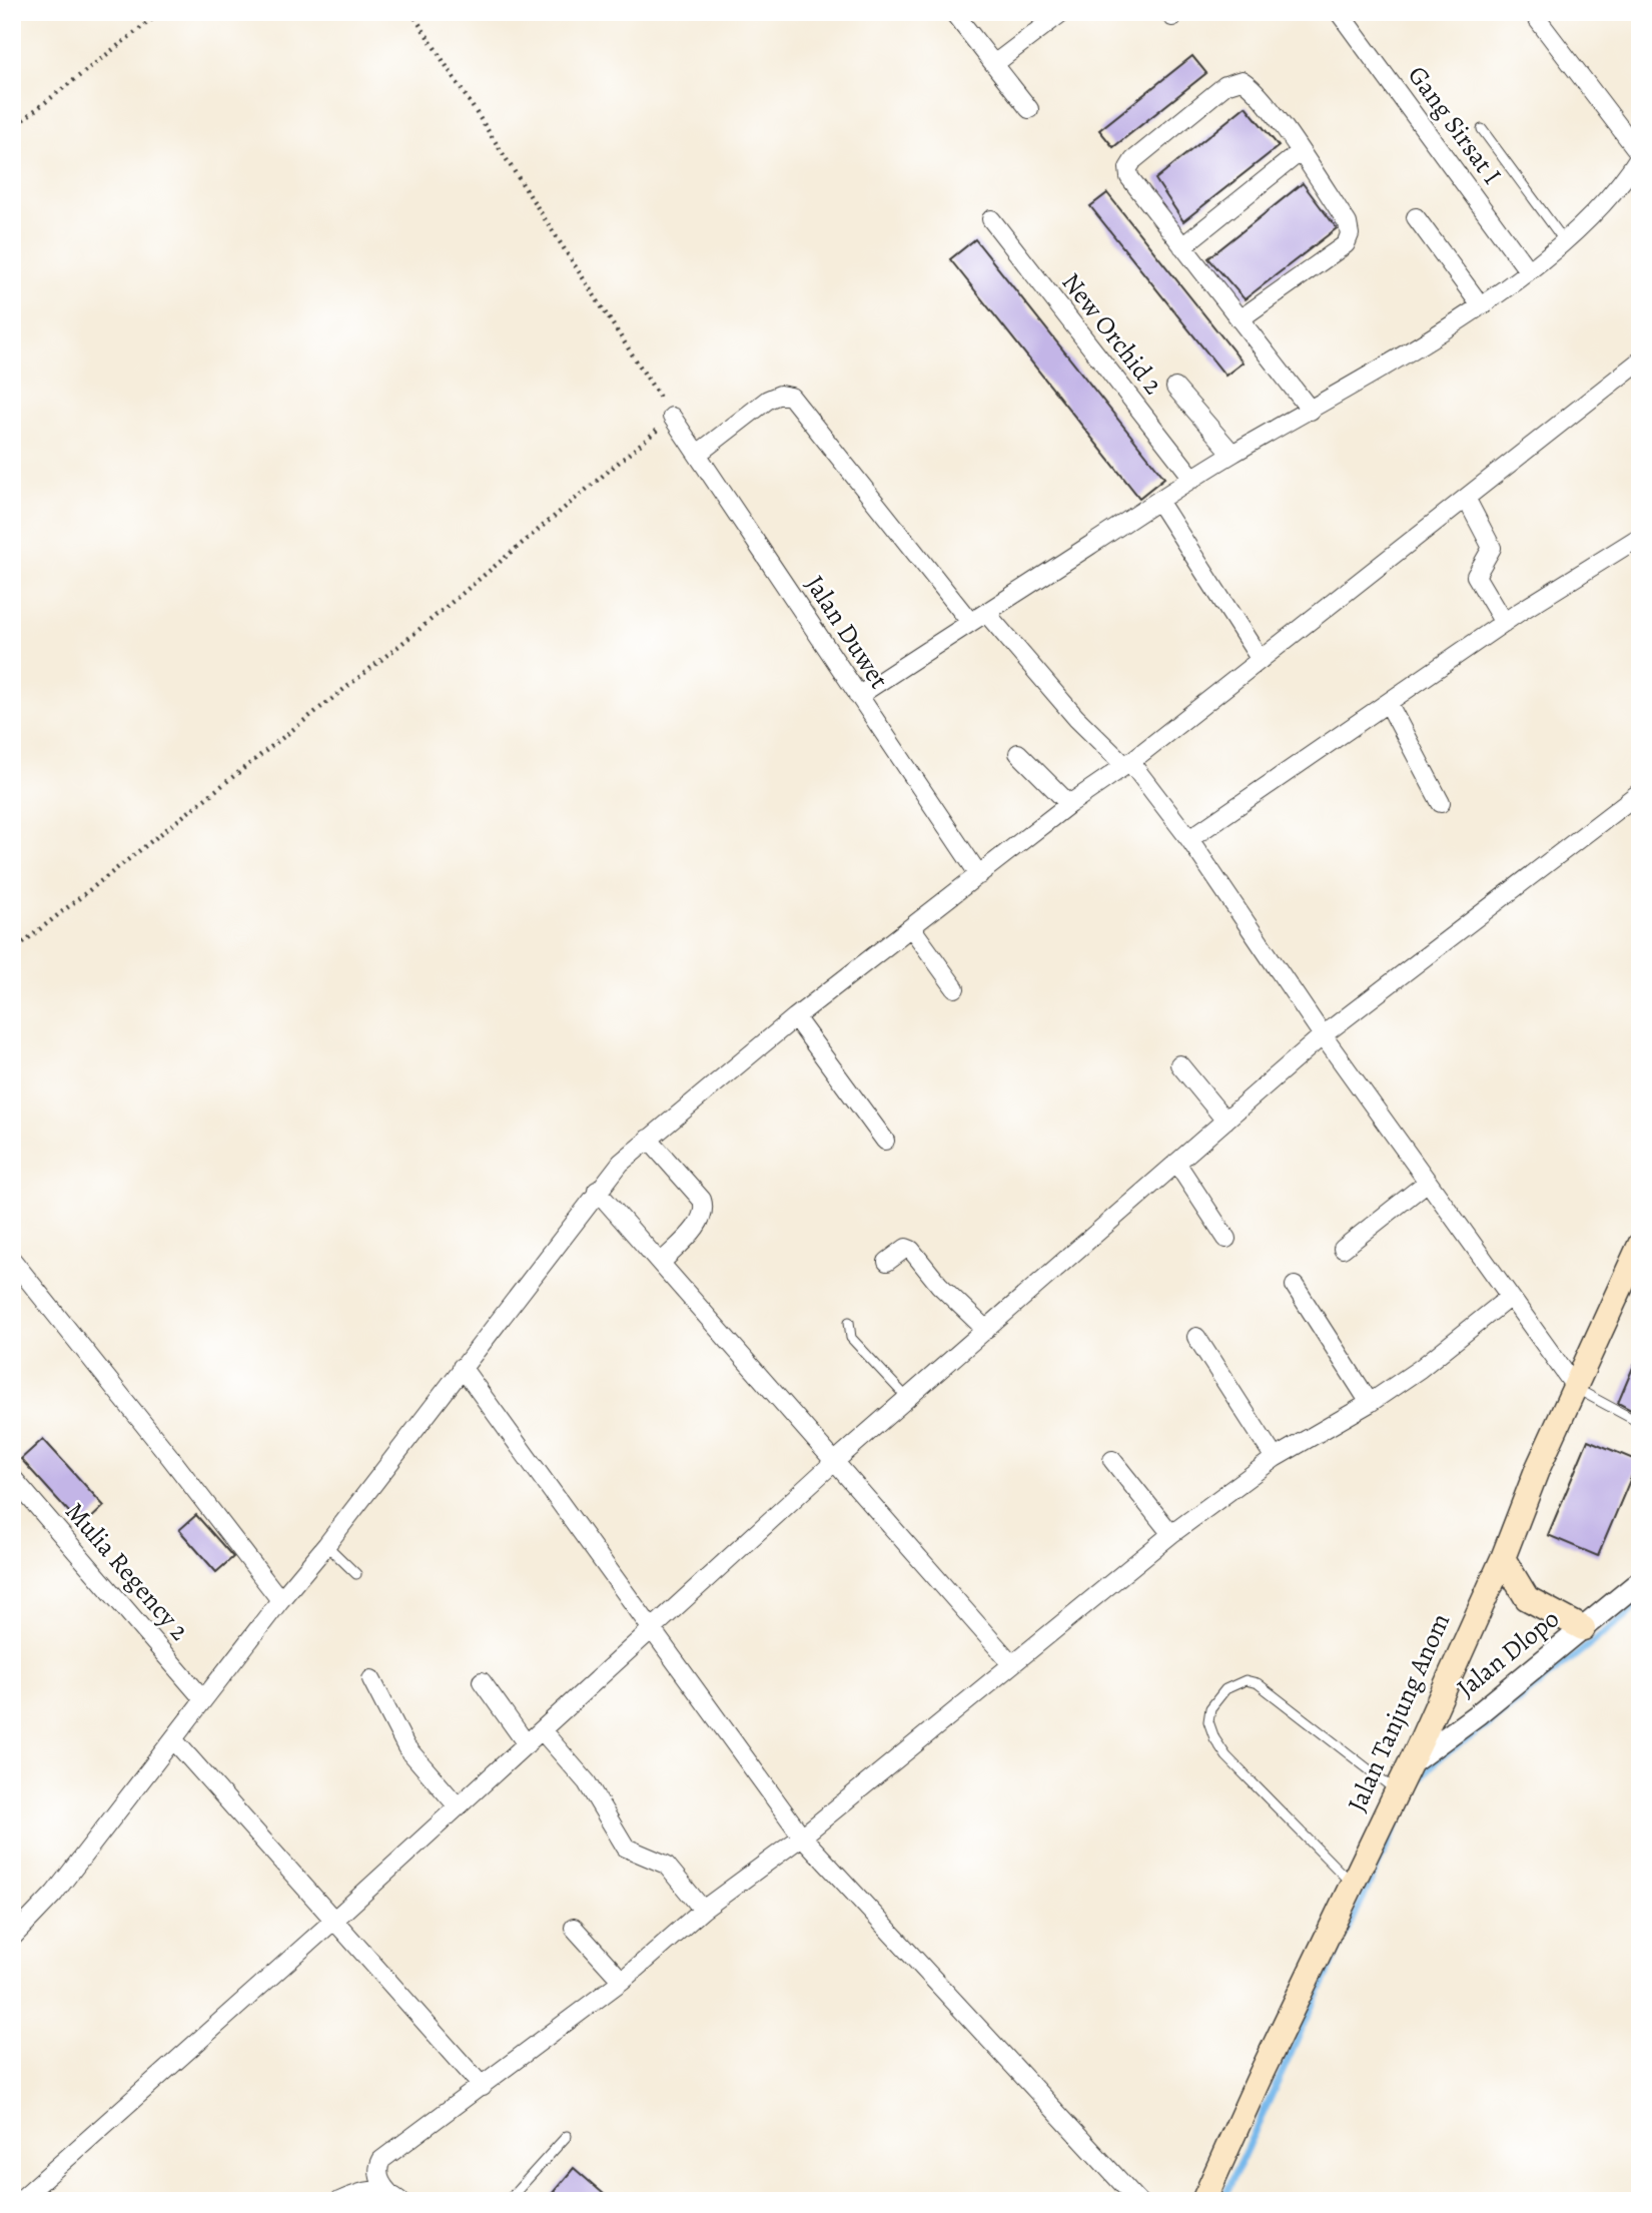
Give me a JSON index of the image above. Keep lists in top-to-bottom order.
{
  "streets": {
    "main road": ["Jalan Tanjung Anom"],
    "street": [
      "Gang Sirsat I",
      "New Orchid 2",
      "Jalan Duwet",
      "Mulia Regency 2",
      "Jalan Dlopo"
    ]
  },
  "crossings": [
    ["Jalan Dlopo", "Jalan Tanjung Anom"]
  ]
}
